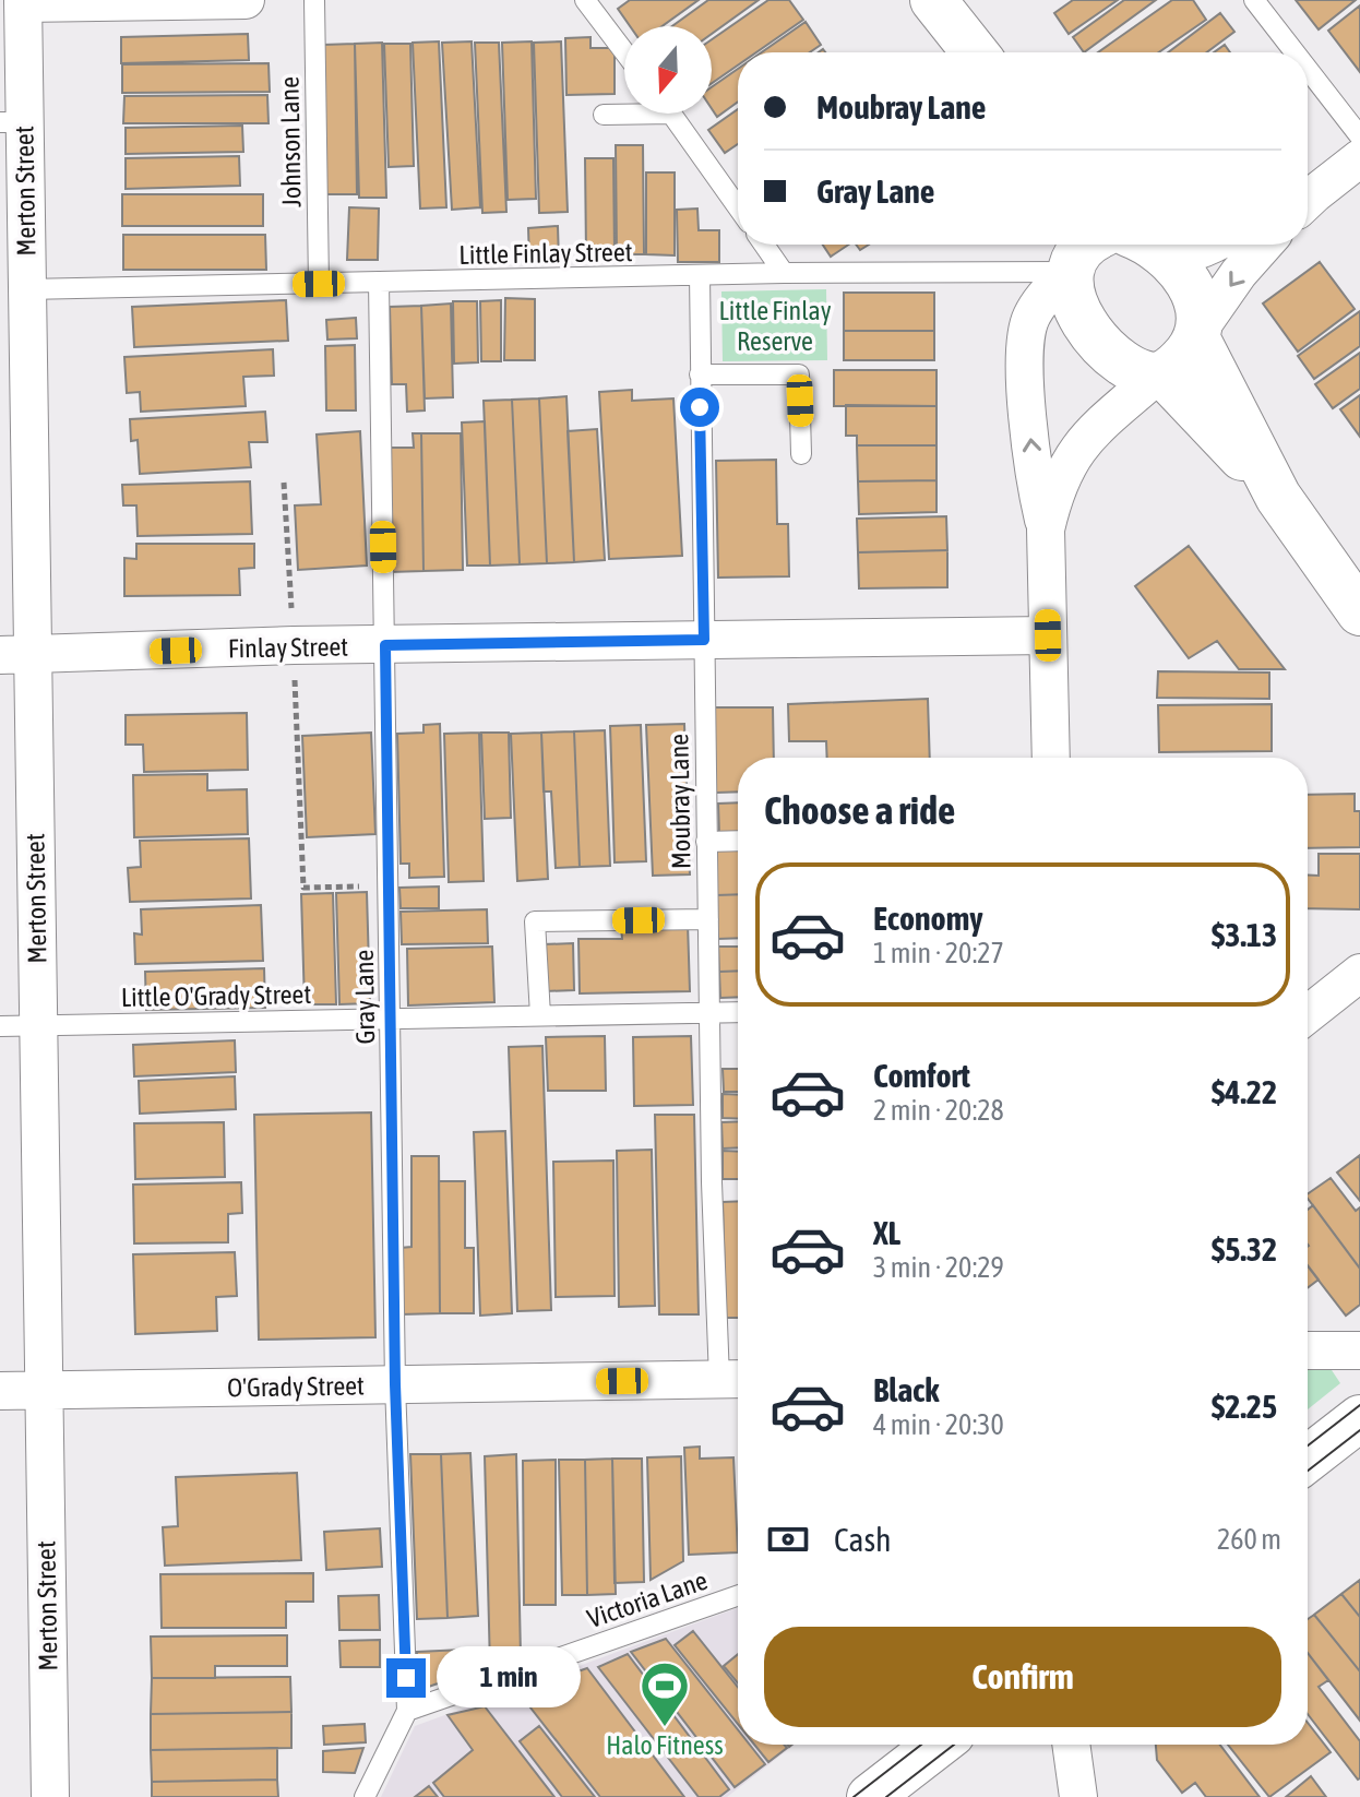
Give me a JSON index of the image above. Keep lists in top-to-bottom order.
{
  "streets": {
    "street": ["Merton Street", "Finlay Street", "O'Grady Street"],
    "lane": [
      "Johnson Lane",
      "Little Finlay Street",
      "Moubray Lane",
      "Little O'Grady Street",
      "Gray Lane",
      "Victoria Lane"
    ]
  },
  "crossings": [
    ["Johnson Lane", "Little Finlay Street"],
    ["Merton Street", "Little Finlay Street"],
    ["Merton Street", "Finlay Street"],
    ["Merton Street", "Little O'Grady Street"],
    ["Merton Street", "O'Grady Street"],
    ["Little Finlay Street", "Moubray Lane"],
    ["Little Finlay Street", "Gray Lane"],
    ["Finlay Street", "Moubray Lane"],
    ["Finlay Street", "Gray Lane"],
    ["Moubray Lane", "Little O'Grady Street"],
    ["Moubray Lane", "O'Grady Street"],
    ["Little O'Grady Street", "Gray Lane"],
    ["Gray Lane", "O'Grady Street"],
    ["Gray Lane", "Victoria Lane"]
  ],
  "parks": ["Little Finlay Reserve"],
  "places": {
    "sports": ["Halo Fitness"]
  },
  "north": "bottom",
  "page": {
    "banner": ["Moubray Lane", "Gray Lane"],
    "heading": "Choose a ride",
    "list": [
      {
        "name": "Economy",
        "note": "1 min · 20:27",
        "value": "$3.13"
      },
      {
        "name": "Comfort",
        "note": "2 min · 20:28",
        "value": "$4.22"
      },
      {
        "name": "XL",
        "note": "3 min · 20:29",
        "value": "$5.32"
      },
      {
        "name": "Black",
        "note": "4 min · 20:30",
        "value": "$2.25"
      }
    ],
    "pay": ["Cash", "260 m"],
    "buttons": "Confirm",
    "bubble": "1 min"
  }
}
